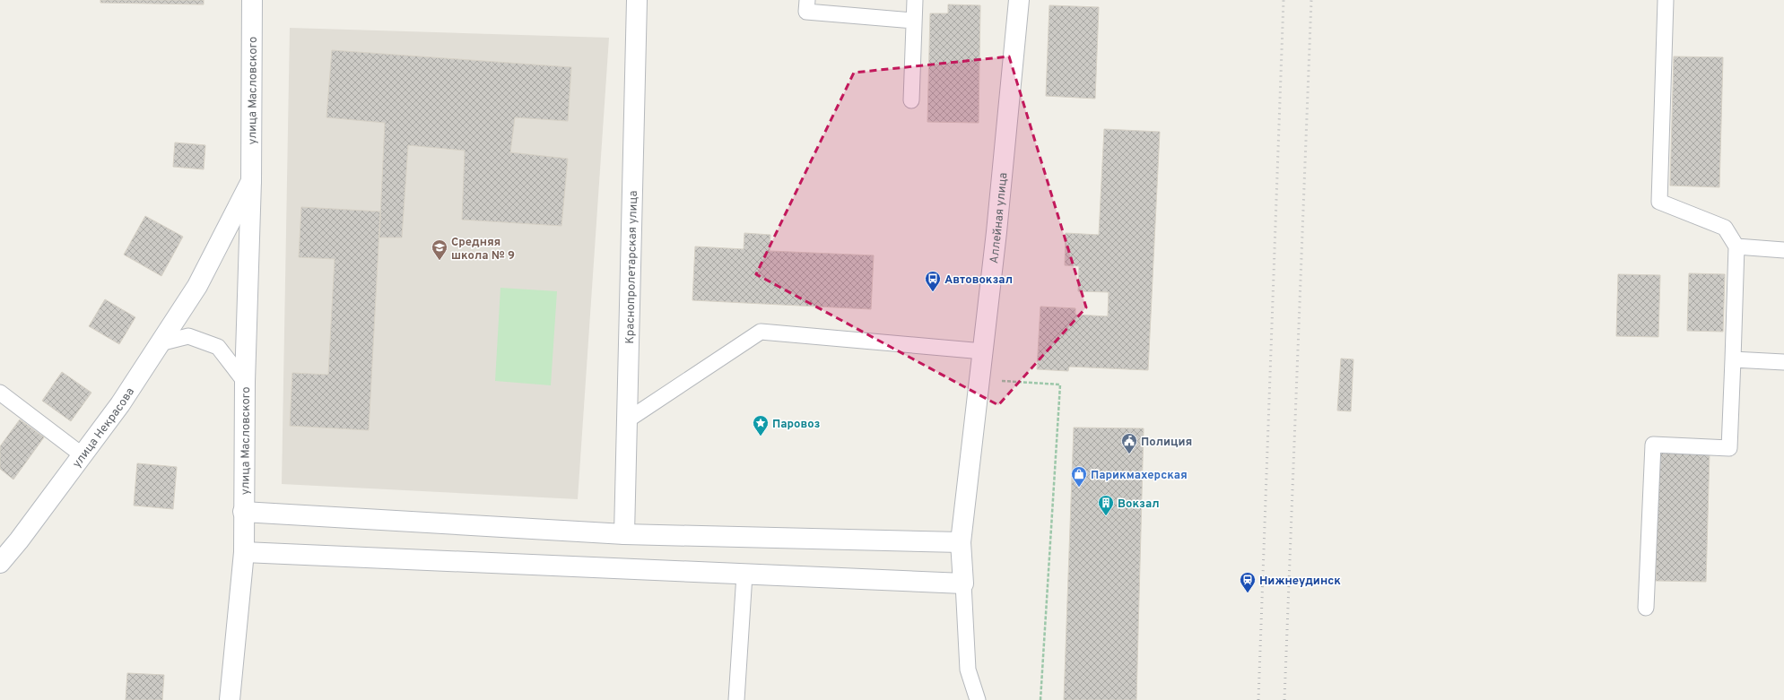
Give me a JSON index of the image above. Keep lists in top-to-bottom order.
{
  "streets": {
    "street": [
      "улица Масловского",
      "Аллейная улица",
      "Краснопролетарская улица",
      "улица Некрасова"
    ]
  },
  "crossings": [
    ["улица Масловского", "улица Некрасова"]
  ],
  "places": {
    "school or university": ["Средняя школа № 9"],
    "bus stop": ["Автовокзал"],
    "place": ["Паровоз"],
    "public building": ["Полиция"],
    "shop": ["Парикмахерская"],
    "building": ["Вокзал"],
    "station": ["Нижнеудинск"]
  }
}
